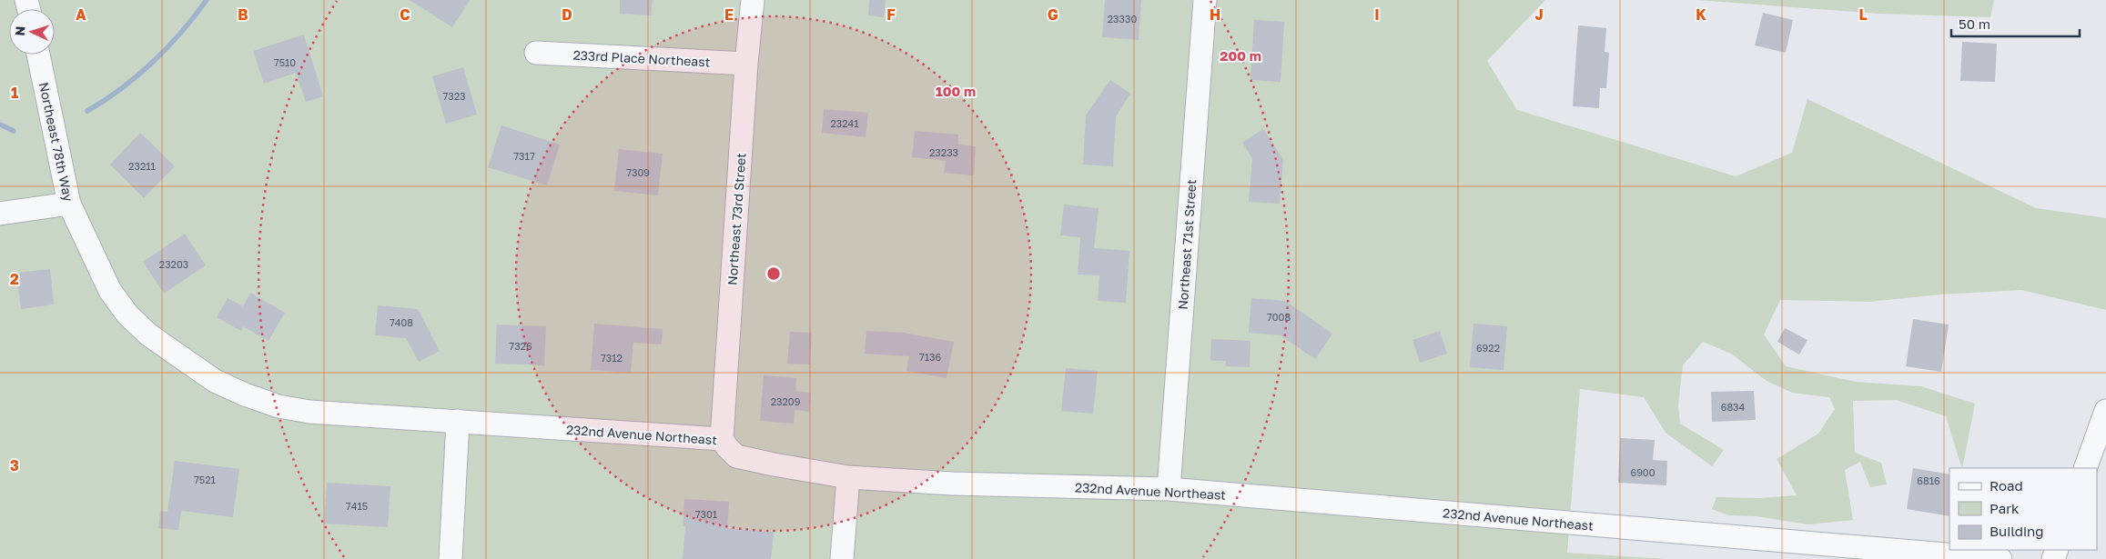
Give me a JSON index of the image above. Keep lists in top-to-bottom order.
{
  "streets": {
    "street": [
      "233rd Place Northeast",
      "Northeast 78th Way",
      "Northeast 73rd Street",
      "Northeast 71st Street",
      "232nd Avenue Northeast"
    ]
  },
  "crossings": [
    ["233rd Place Northeast", "Northeast 73rd Street"],
    ["Northeast 78th Way", "232nd Avenue Northeast"],
    ["Northeast 73rd Street", "232nd Avenue Northeast"],
    ["Northeast 71st Street", "232nd Avenue Northeast"]
  ],
  "house_numbers": [
    "23330",
    "7510",
    "7323",
    "23241",
    "23233",
    "7317",
    "23211",
    "7309",
    "23203",
    "7008",
    "7408",
    "7326",
    "6922",
    "7136",
    "7312",
    "23209",
    "6834",
    "6900",
    "7521",
    "6816",
    "7415",
    "7301"
  ],
  "legend": ["Road", "Park", "Building"],
  "scale_bar": "50 m",
  "north": "left",
  "grid": {
    "columns": [
      "A",
      "B",
      "C",
      "D",
      "E",
      "F",
      "G",
      "H",
      "I",
      "J",
      "K",
      "L"
    ],
    "rows": ["1", "2", "3"]
  },
  "rings": ["200 m", "100 m"]
}
